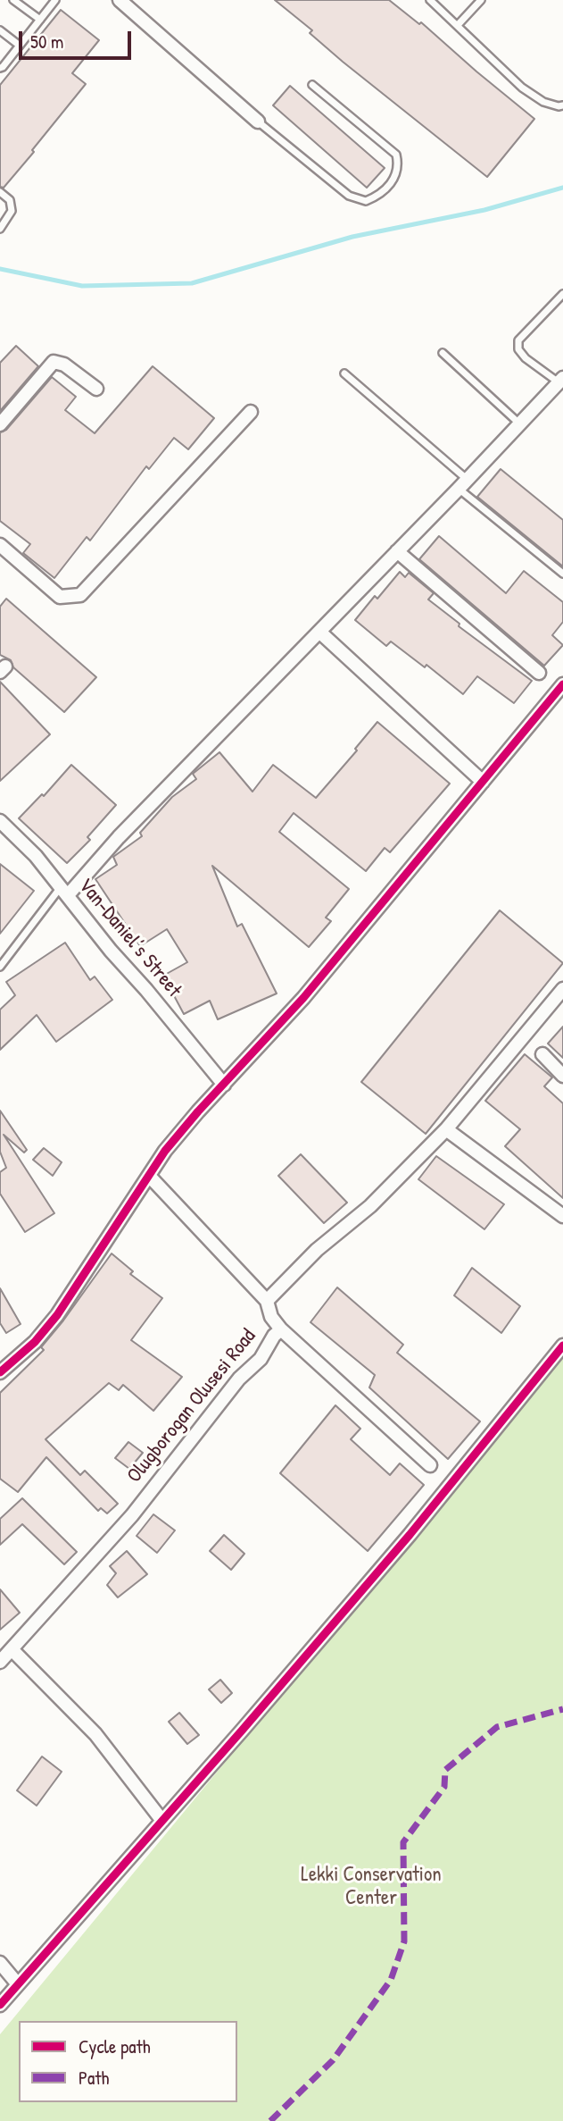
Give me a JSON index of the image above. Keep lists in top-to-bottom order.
{
  "streets": {
    "street": ["Van-Daniel’s Street", "Olugborogan Olusesi Road"]
  },
  "parks": ["Lekki Conservation Center"],
  "legend": ["Cycle path", "Path"],
  "scale_bar": "50 m"
}
